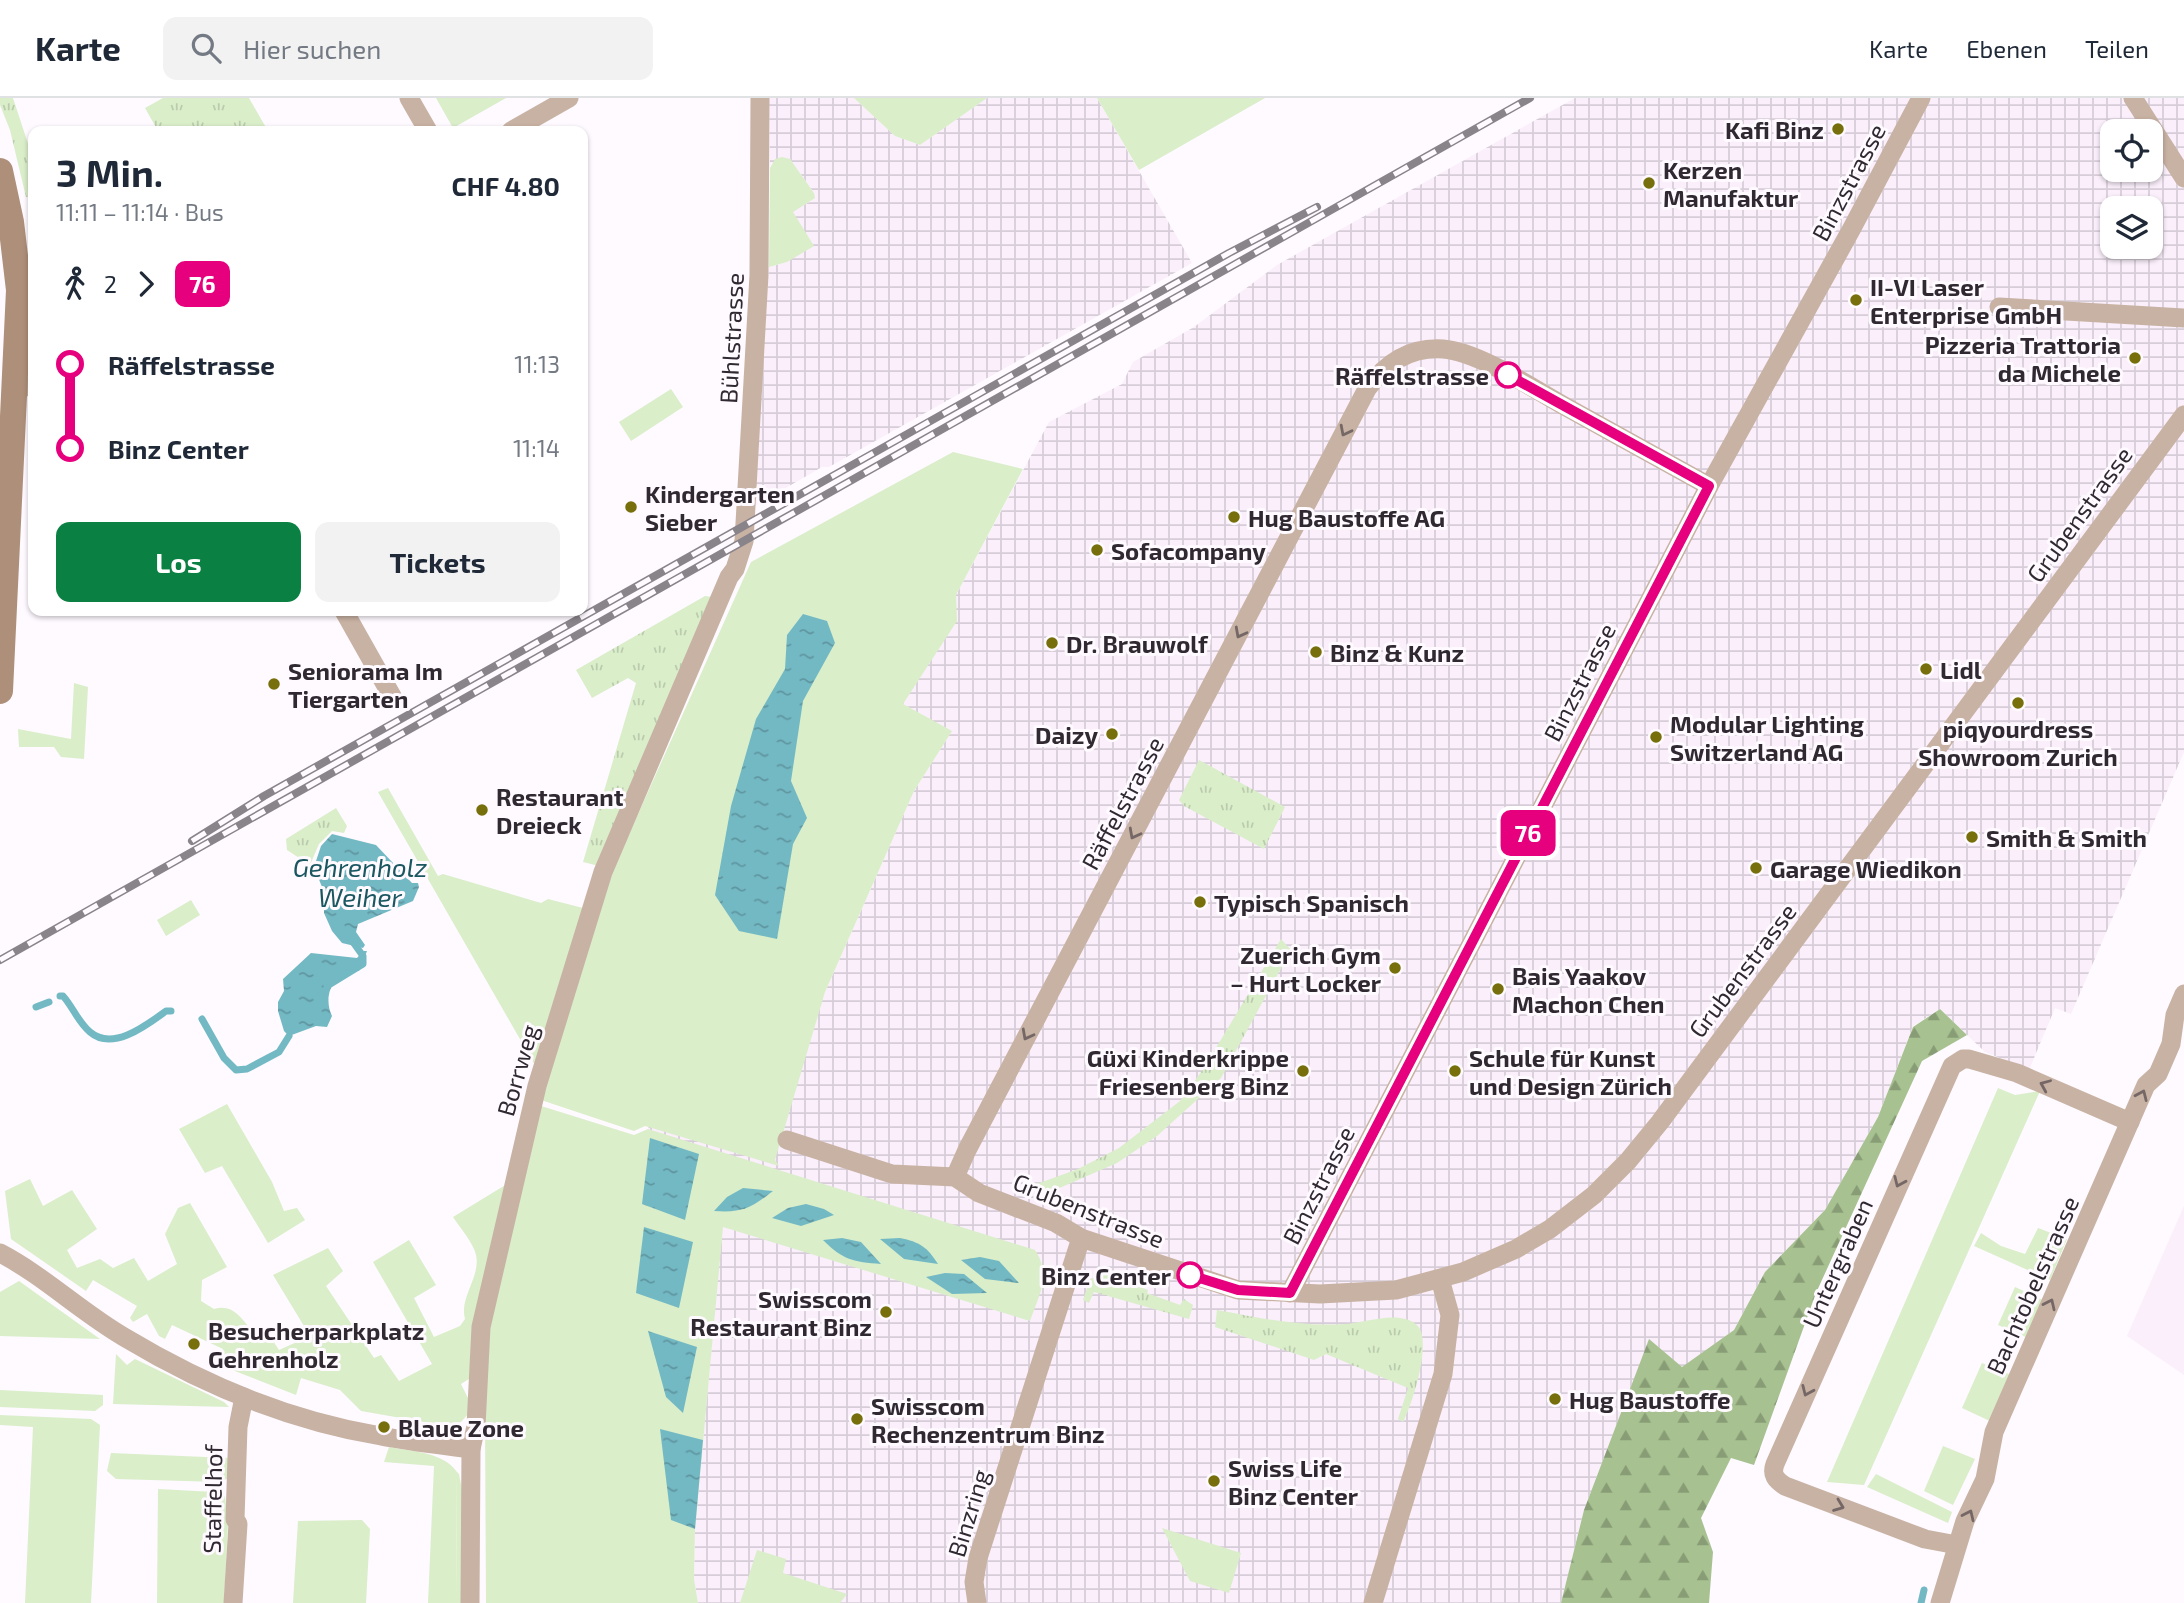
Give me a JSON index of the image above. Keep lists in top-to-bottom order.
{
  "streets": {
    "street": [
      "Binzstrasse",
      "Bühlstrasse",
      "Grubenstrasse",
      "Räffelstrasse",
      "Borrweg",
      "Untergraben",
      "Bachtobelstrasse",
      "Staffelhof",
      "Binzring"
    ]
  },
  "crossings": [
    ["Binzstrasse", "Grubenstrasse"],
    ["Binzstrasse", "Räffelstrasse"],
    ["Bühlstrasse", "Borrweg"],
    ["Grubenstrasse", "Räffelstrasse"],
    ["Grubenstrasse", "Binzring"],
    ["Untergraben", "Bachtobelstrasse"]
  ],
  "one_way": ["Bachtobelstrasse"],
  "water": ["Gehrenholz Weiher"],
  "places": [
    "Kafi Binz",
    "Kerzen Manufaktur",
    "II-VI Laser Enterprise GmbH",
    "Pizzeria Trattoria da Michele",
    "Räffelstrasse",
    "Kindergarten Sieber",
    "Hug Baustoffe AG",
    "Sofacompany",
    "Dr. Brauwolf",
    "Binz & Kunz",
    "Lidl",
    "Seniorama Im Tiergarten",
    "piqyourdress Showroom Zurich",
    "Daizy",
    "Modular Lighting Switzerland AG",
    "Restaurant Dreieck",
    "Smith & Smith",
    "Garage Wiedikon",
    "Typisch Spanisch",
    "Zuerich Gym – Hurt Locker",
    "Bais Yaakov Machon Chen",
    "Güxi Kinderkrippe Friesenberg Binz",
    "Schule für Kunst und Design Zürich",
    "Binz Center",
    "Swisscom Restaurant Binz",
    "Besucherparkplatz Gehrenholz",
    "Hug Baustoffe",
    "Swisscom Rechenzentrum Binz",
    "Blaue Zone",
    "Swiss Life Binz Center"
  ],
  "lines": ["bus line 76"],
  "page": {
    "header": "Karte",
    "search": "Hier suchen",
    "nav": ["Karte", "Ebenen", "Teilen"],
    "on_map": "76",
    "heading": ["3 Min.", "11:11 – 11:14 · Bus", "CHF 4.80"],
    "legs": ["2", "76"],
    "list": [
      {
        "name": "Räffelstrasse",
        "value": "11:13"
      },
      {
        "name": "Binz Center",
        "value": "11:14"
      }
    ],
    "buttons": ["Los", "Tickets"]
  }
}
